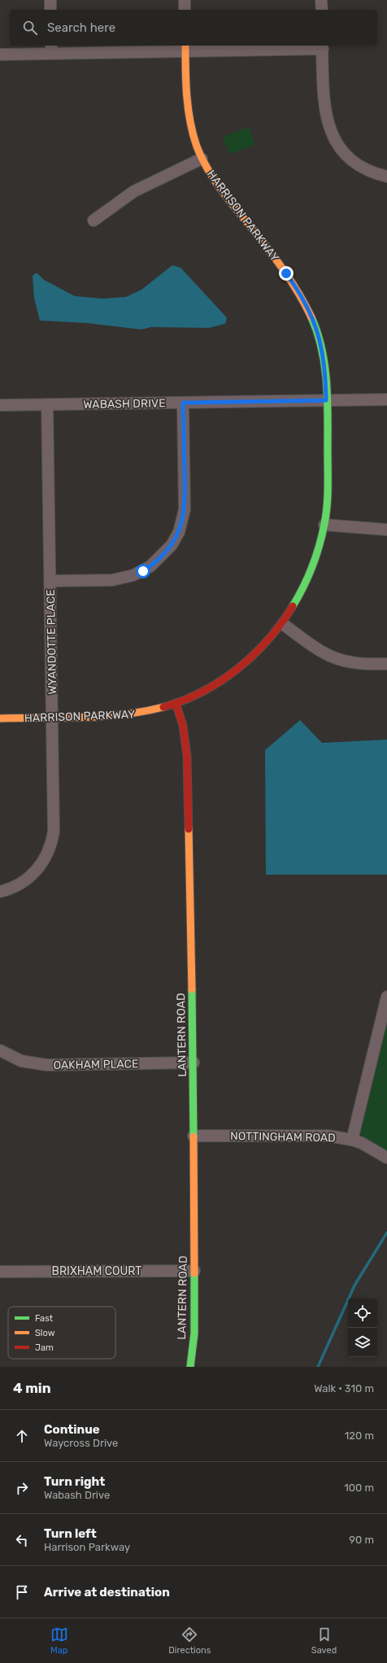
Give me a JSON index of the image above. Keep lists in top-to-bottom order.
{
  "streets": {
    "street": [
      "HARRISON PARKWAY",
      "WABASH DRIVE",
      "WYANDOTTE PLACE",
      "LANTERN ROAD",
      "OAKHAM PLACE",
      "NOTTINGHAM ROAD",
      "BRIXHAM COURT"
    ]
  },
  "crossings": [
    ["HARRISON PARKWAY", "WABASH DRIVE"],
    ["HARRISON PARKWAY", "WYANDOTTE PLACE"],
    ["HARRISON PARKWAY", "LANTERN ROAD"],
    ["WABASH DRIVE", "WYANDOTTE PLACE"],
    ["LANTERN ROAD", "OAKHAM PLACE"],
    ["LANTERN ROAD", "NOTTINGHAM ROAD"],
    ["LANTERN ROAD", "BRIXHAM COURT"]
  ],
  "legend": ["Fast", "Slow", "Jam"],
  "page": {
    "search": "Search here",
    "heading": ["4 min", "Walk · 310 m"],
    "list": [
      ["Continue", "Waycross Drive", "120 m"],
      ["Turn right", "Wabash Drive", "100 m"],
      ["Turn left", "Harrison Parkway", "90 m"],
      "Arrive at destination"
    ],
    "nav": ["Map", "Directions", "Saved"]
  }
}
